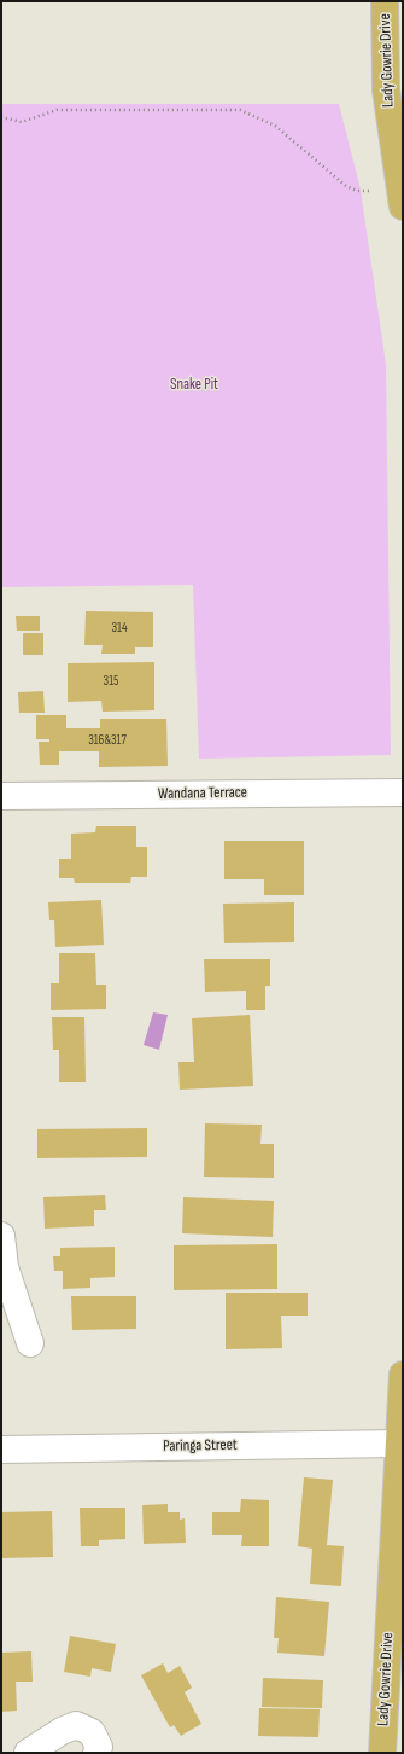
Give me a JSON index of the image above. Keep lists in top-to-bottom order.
{
  "streets": {
    "main road": ["Lady Gowrie Drive"],
    "street": ["Wandana Terrace", "Paringa Street"]
  },
  "crossings": [
    ["Lady Gowrie Drive", "Paringa Street"]
  ],
  "parks": ["Snake Pit"],
  "house_numbers": ["314", "315", "316&317"]
}
